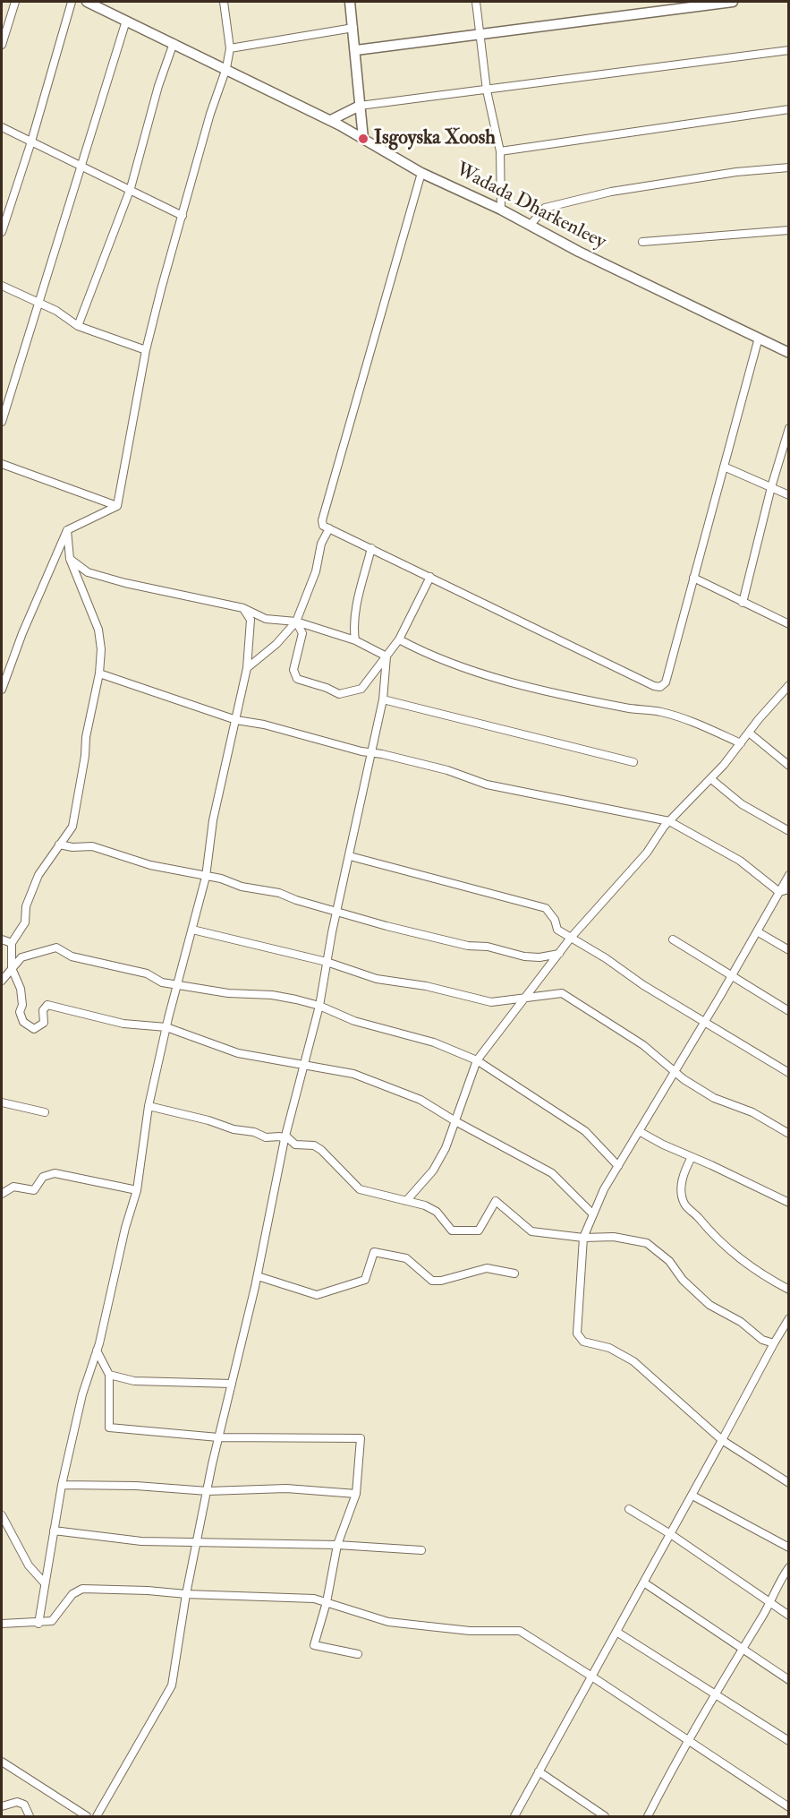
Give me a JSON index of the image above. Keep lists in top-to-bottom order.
{
  "streets": {
    "main road": ["Wadada Dharkenleey"]
  },
  "places": ["Isgoyska Xoosh"]
}
